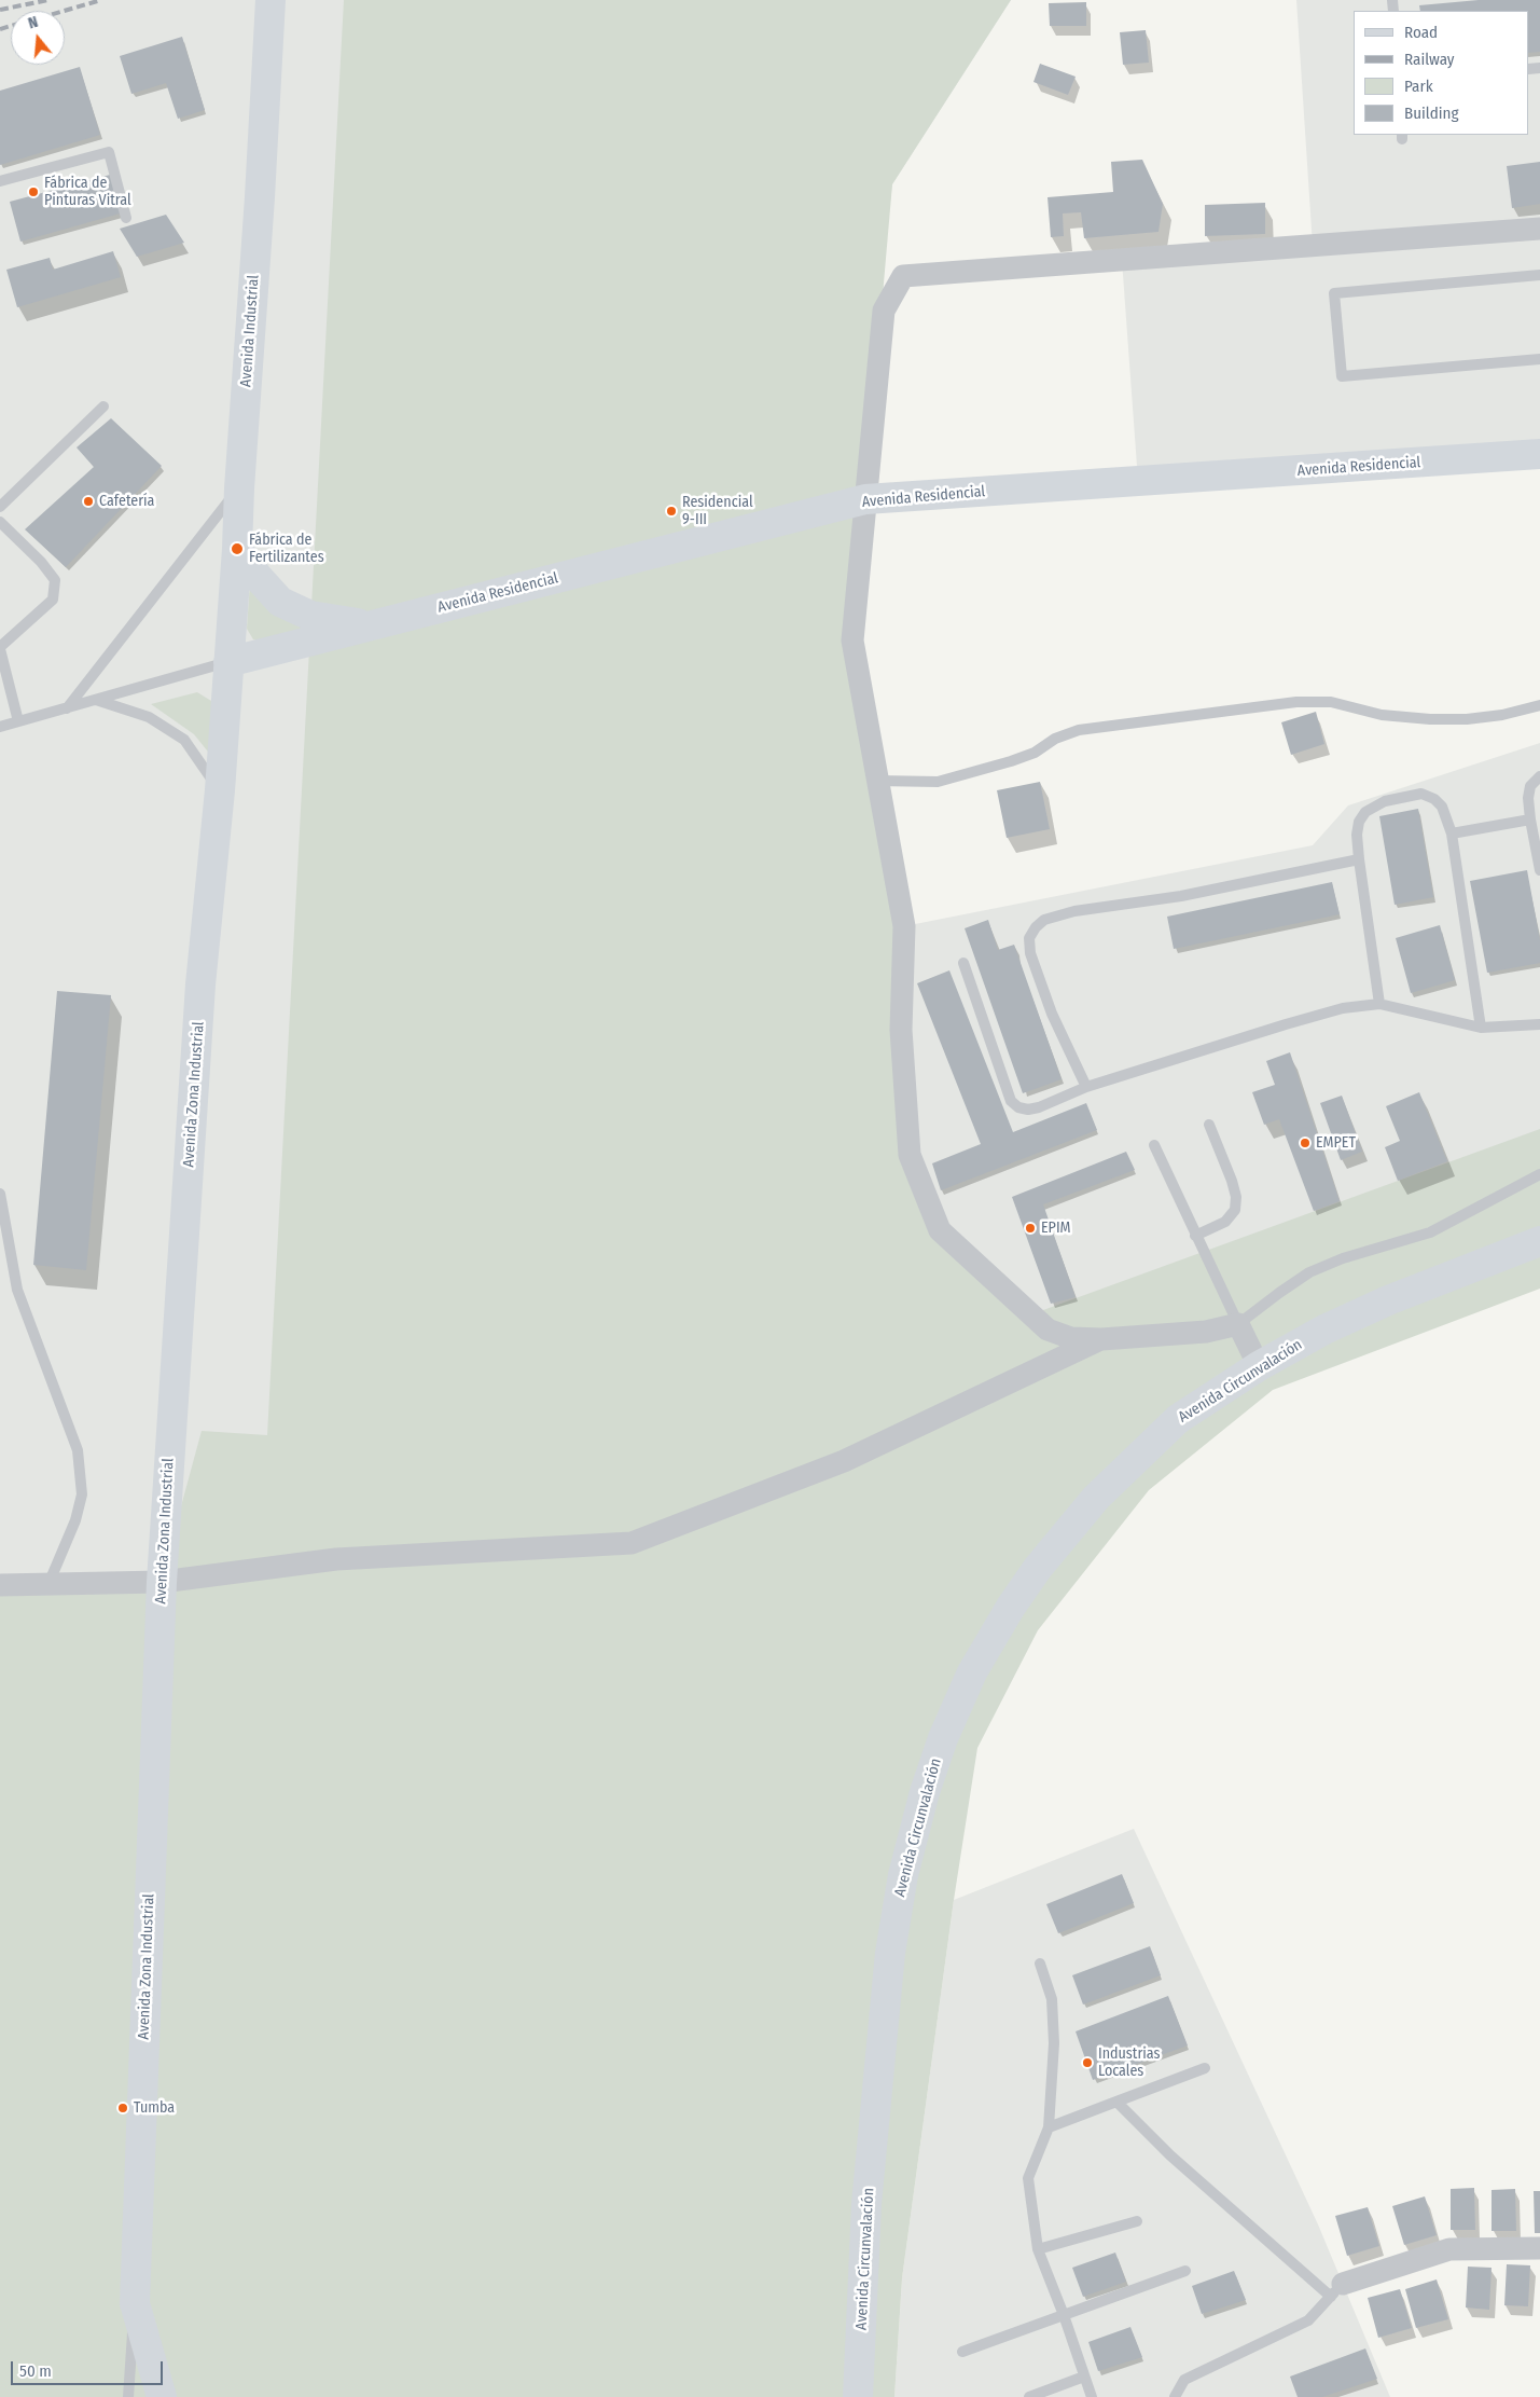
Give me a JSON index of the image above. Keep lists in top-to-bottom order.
{
  "streets": {
    "main road": [
      "Avenida Industrial",
      "Avenida Residencial",
      "Avenida Zona Industrial",
      "Avenida Circunvalación"
    ]
  },
  "crossings": [
    ["Avenida Industrial", "Avenida Residencial"],
    ["Avenida Industrial", "Avenida Zona Industrial"],
    ["Avenida Residencial", "Avenida Zona Industrial"]
  ],
  "places": [
    "Fábrica de Pinturas Vitral",
    "Cafetería",
    "Residencial 9-III",
    "Fábrica de Fertilizantes",
    "EMPET",
    "EPIM",
    "Industrias Locales",
    "Tumba"
  ],
  "legend": [
    "Road",
    "Railway",
    "Park",
    "Building"
  ],
  "scale_bar": "50 m",
  "north": "top"
}
